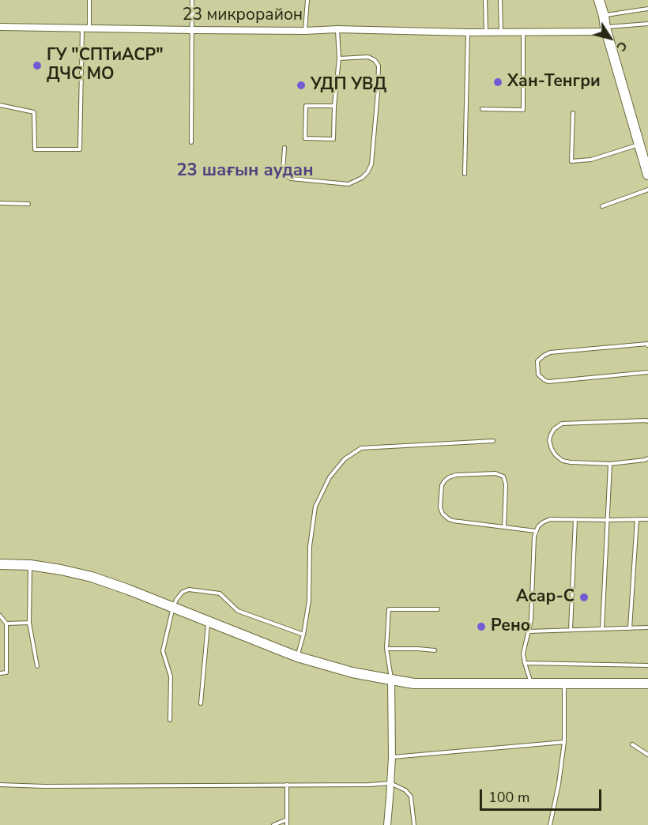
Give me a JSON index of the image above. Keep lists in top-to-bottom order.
{
  "streets": {
    "street": ["23 микрорайон"]
  },
  "districts": ["23 шағын аудан"],
  "places": [
    "ГУ \"СПТиАСР\" ДЧС МО",
    "Хан-Тенгри",
    "УДП УВД",
    "Асар-С",
    "Рено"
  ],
  "scale_bar": "100 m",
  "north": "bottom right"
}
